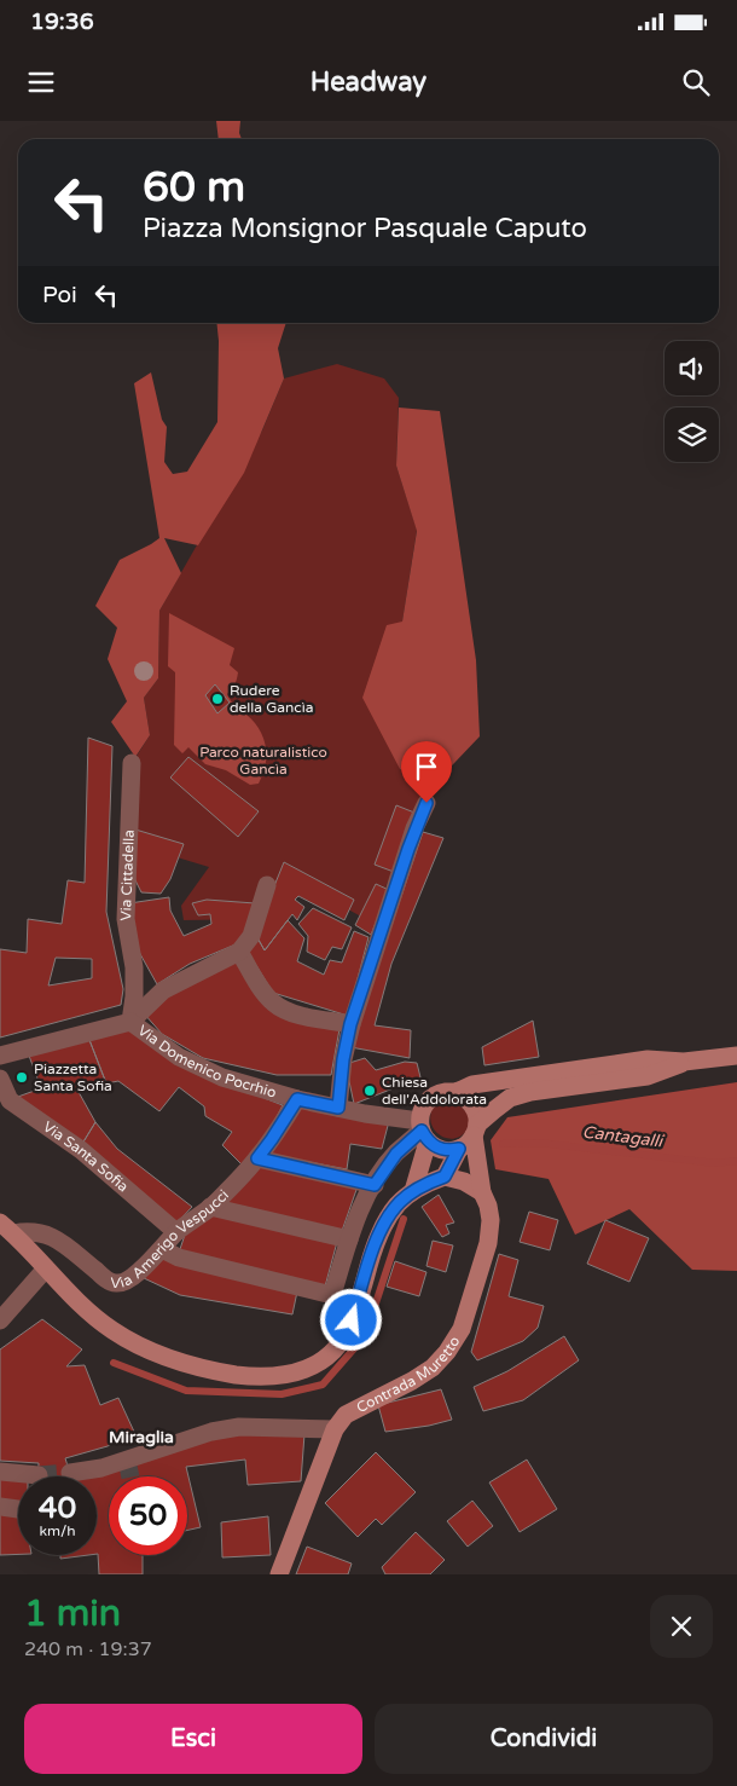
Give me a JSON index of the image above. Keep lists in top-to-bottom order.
{
  "streets": {
    "main road": ["Contrada Muretto"],
    "street": [
      "Via Cittadella",
      "Via Domenico Pocrhio",
      "Via Santa Sofia",
      "Via Amerigo Vespucci"
    ]
  },
  "crossings": [
    ["Via Cittadella", "Via Domenico Pocrhio"],
    ["Via Domenico Pocrhio", "Via Amerigo Vespucci"],
    ["Via Domenico Pocrhio", "Contrada Muretto"],
    ["Via Santa Sofia", "Via Amerigo Vespucci"]
  ],
  "districts": ["Miraglia"],
  "water": ["Cantagalli"],
  "parks": ["Parco naturalistico Gancìa"],
  "places": ["Rudere della Gancìa", "Piazzetta Santa Sofia", "Chiesa dell'Addolorata"],
  "page": {
    "status": "19:36",
    "header": "Headway",
    "turn": ["60 m", "Piazza Monsignor Pasquale Caputo"],
    "then": "Poi",
    "speed": "40 km/h",
    "limit": "50",
    "heading": ["1 min", "240 m · 19:37"],
    "buttons": ["Esci", "Condividi"]
  }
}
